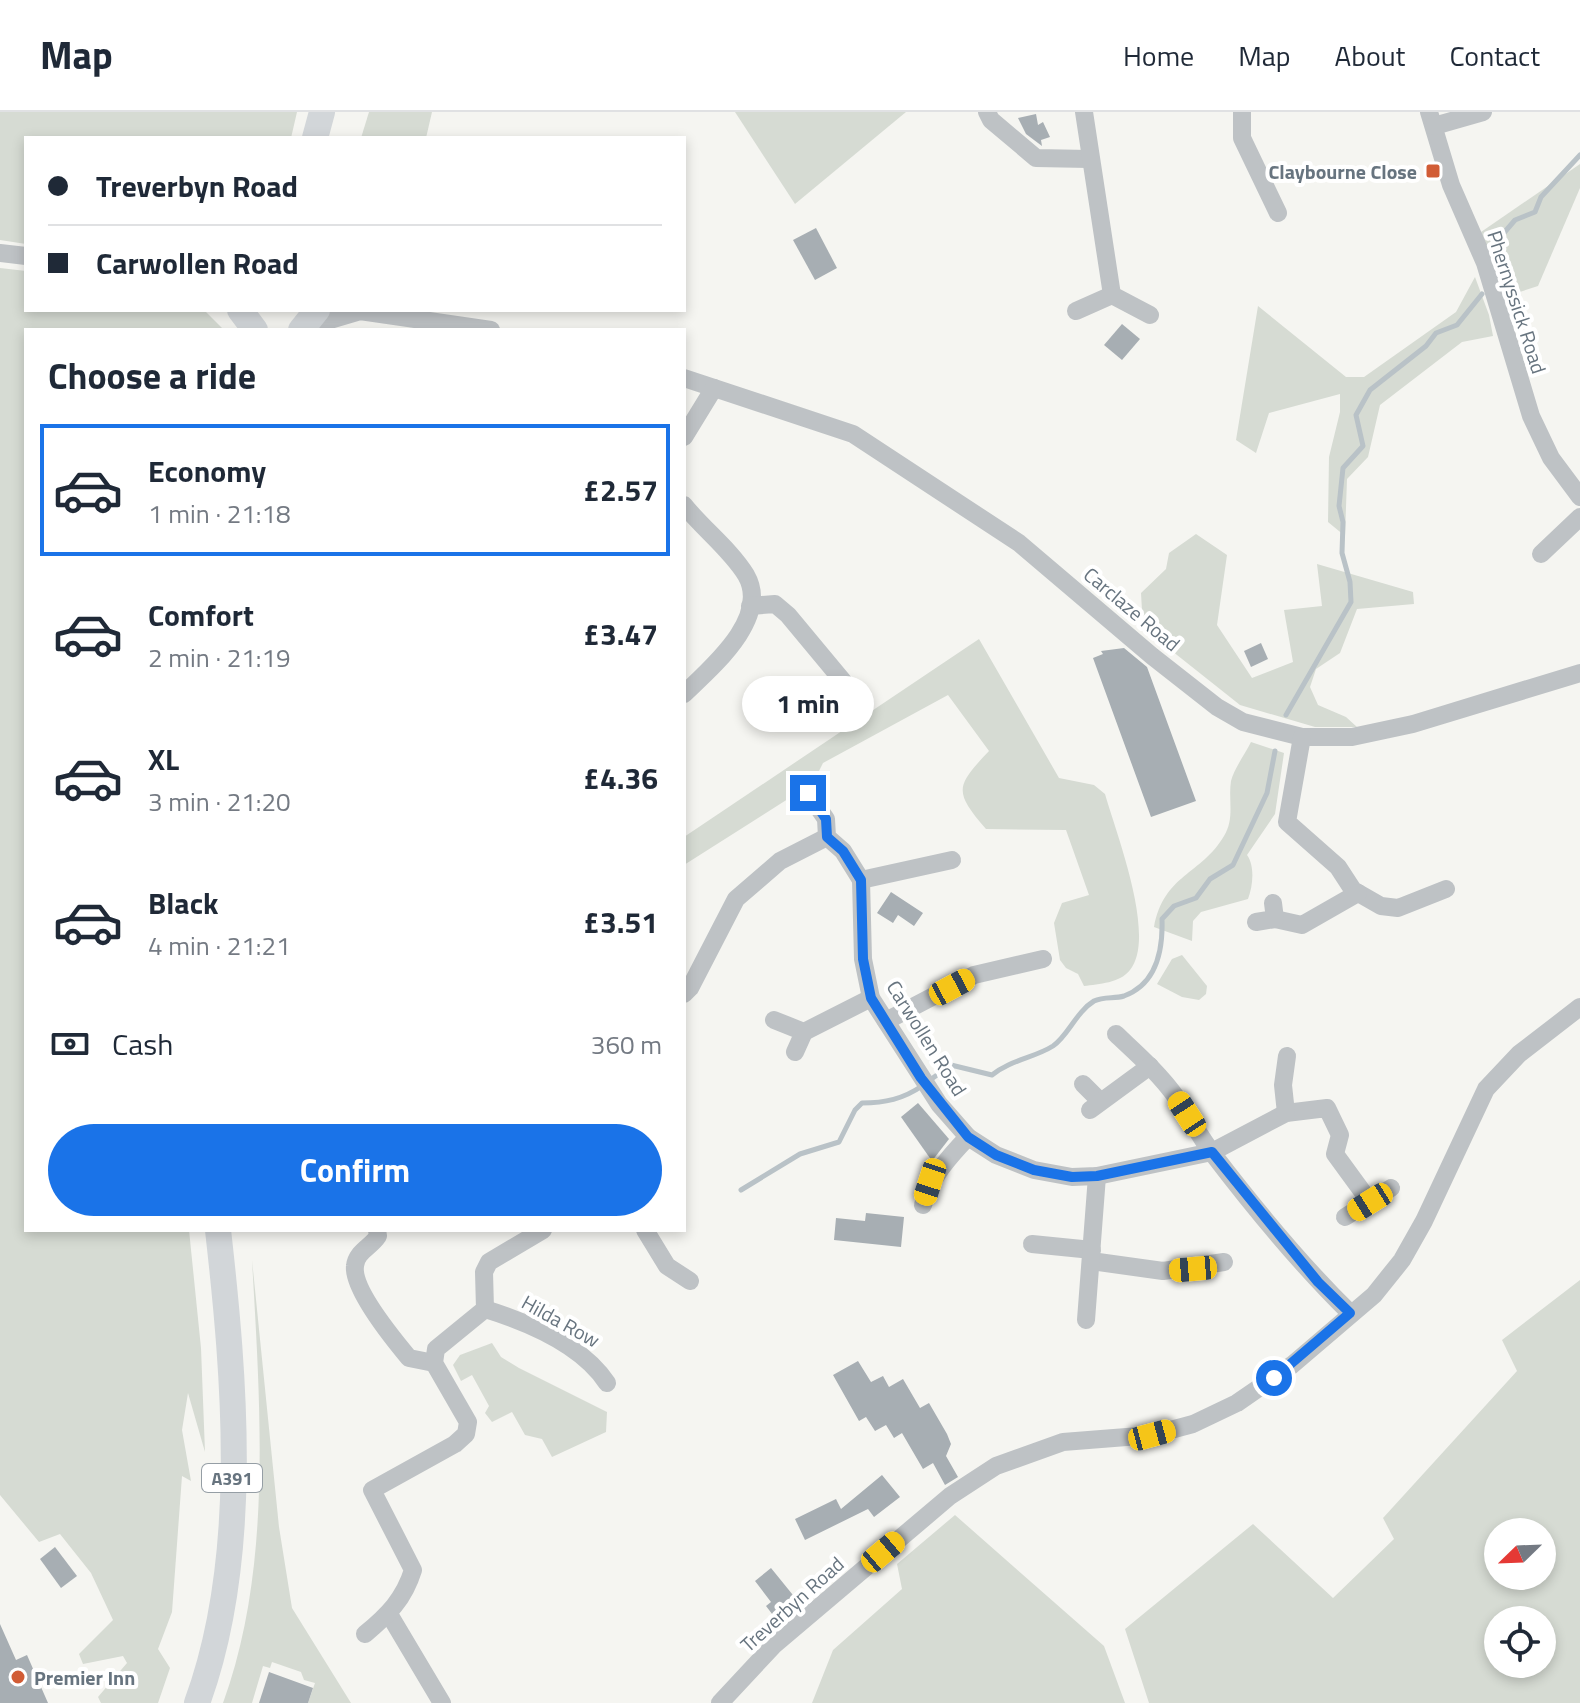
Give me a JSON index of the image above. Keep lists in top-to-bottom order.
{
  "streets": {
    "highway": ["A391"],
    "street": [
      "Phernyssick Road",
      "Carclaze Road",
      "Carwollen Road",
      "Hilda Row",
      "Treverbyn Road"
    ]
  },
  "places": {
    "transit": ["Claybourne Close"],
    "other": ["Premier Inn"]
  },
  "north": "bottom left",
  "page": {
    "header": "Map",
    "nav": [
      "Home",
      "Map",
      "About",
      "Contact"
    ],
    "banner": ["Treverbyn Road", "Carwollen Road"],
    "heading": "Choose a ride",
    "list": [
      {
        "name": "Economy",
        "note": "1 min · 21:18",
        "value": "£2.57"
      },
      {
        "name": "Comfort",
        "note": "2 min · 21:19",
        "value": "£3.47"
      },
      {
        "name": "XL",
        "note": "3 min · 21:20",
        "value": "£4.36"
      },
      {
        "name": "Black",
        "note": "4 min · 21:21",
        "value": "£3.51"
      }
    ],
    "bubble": "1 min",
    "pay": ["Cash", "360 m"],
    "buttons": "Confirm"
  }
}
